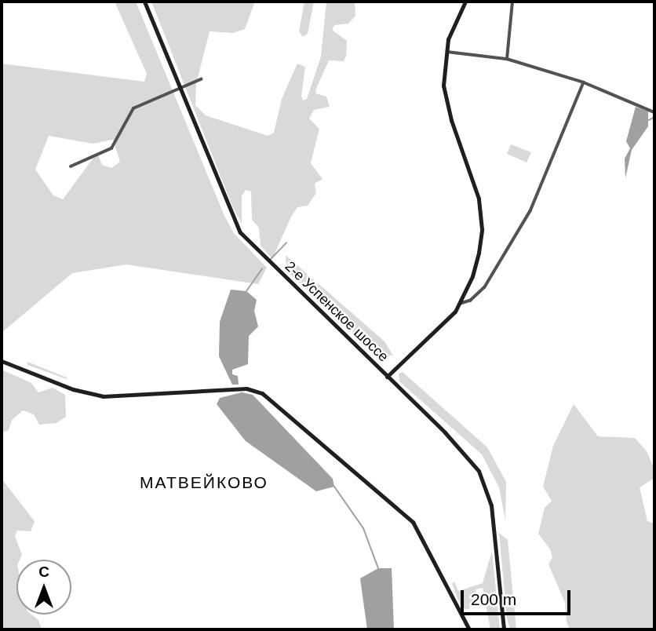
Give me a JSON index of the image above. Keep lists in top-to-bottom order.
{
  "streets": {
    "main road": ["2-е Успенское шоссе"]
  },
  "districts": ["МАТВЕЙКОВО"],
  "scale_bar": "200 m",
  "north": "top"
}
